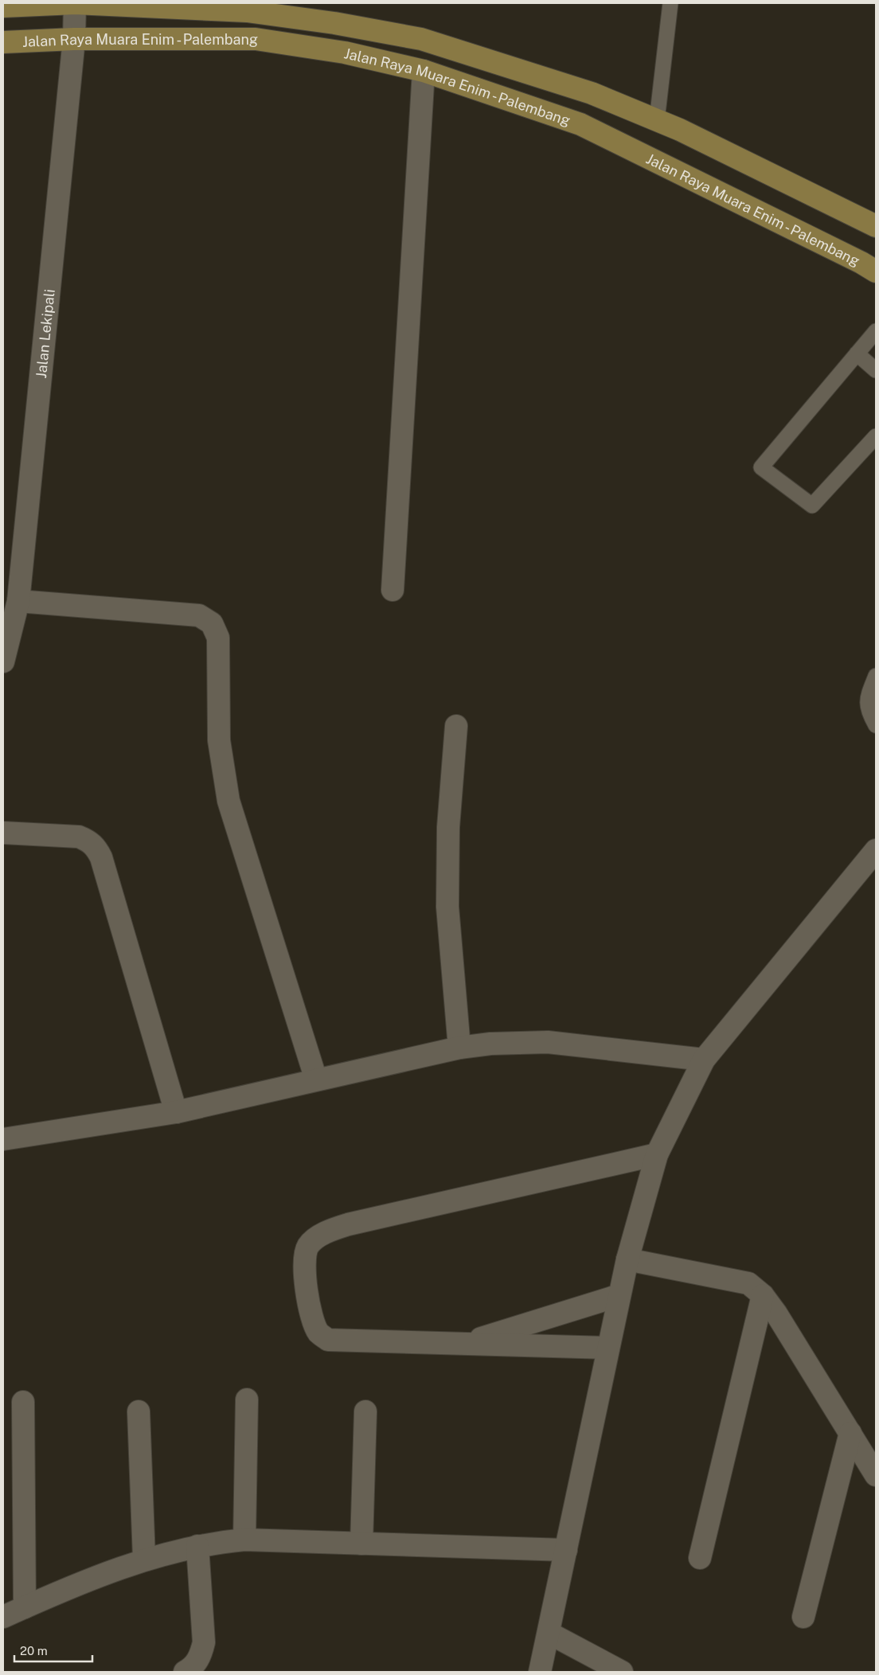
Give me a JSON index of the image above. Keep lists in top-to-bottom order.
{
  "streets": {
    "main road": ["Jalan Raya Muara Enim - Palembang"],
    "street": ["Jalan Lekipali"]
  },
  "crossings": [
    ["Jalan Raya Muara Enim - Palembang", "Jalan Lekipali"]
  ],
  "scale_bar": "20 m"
}
